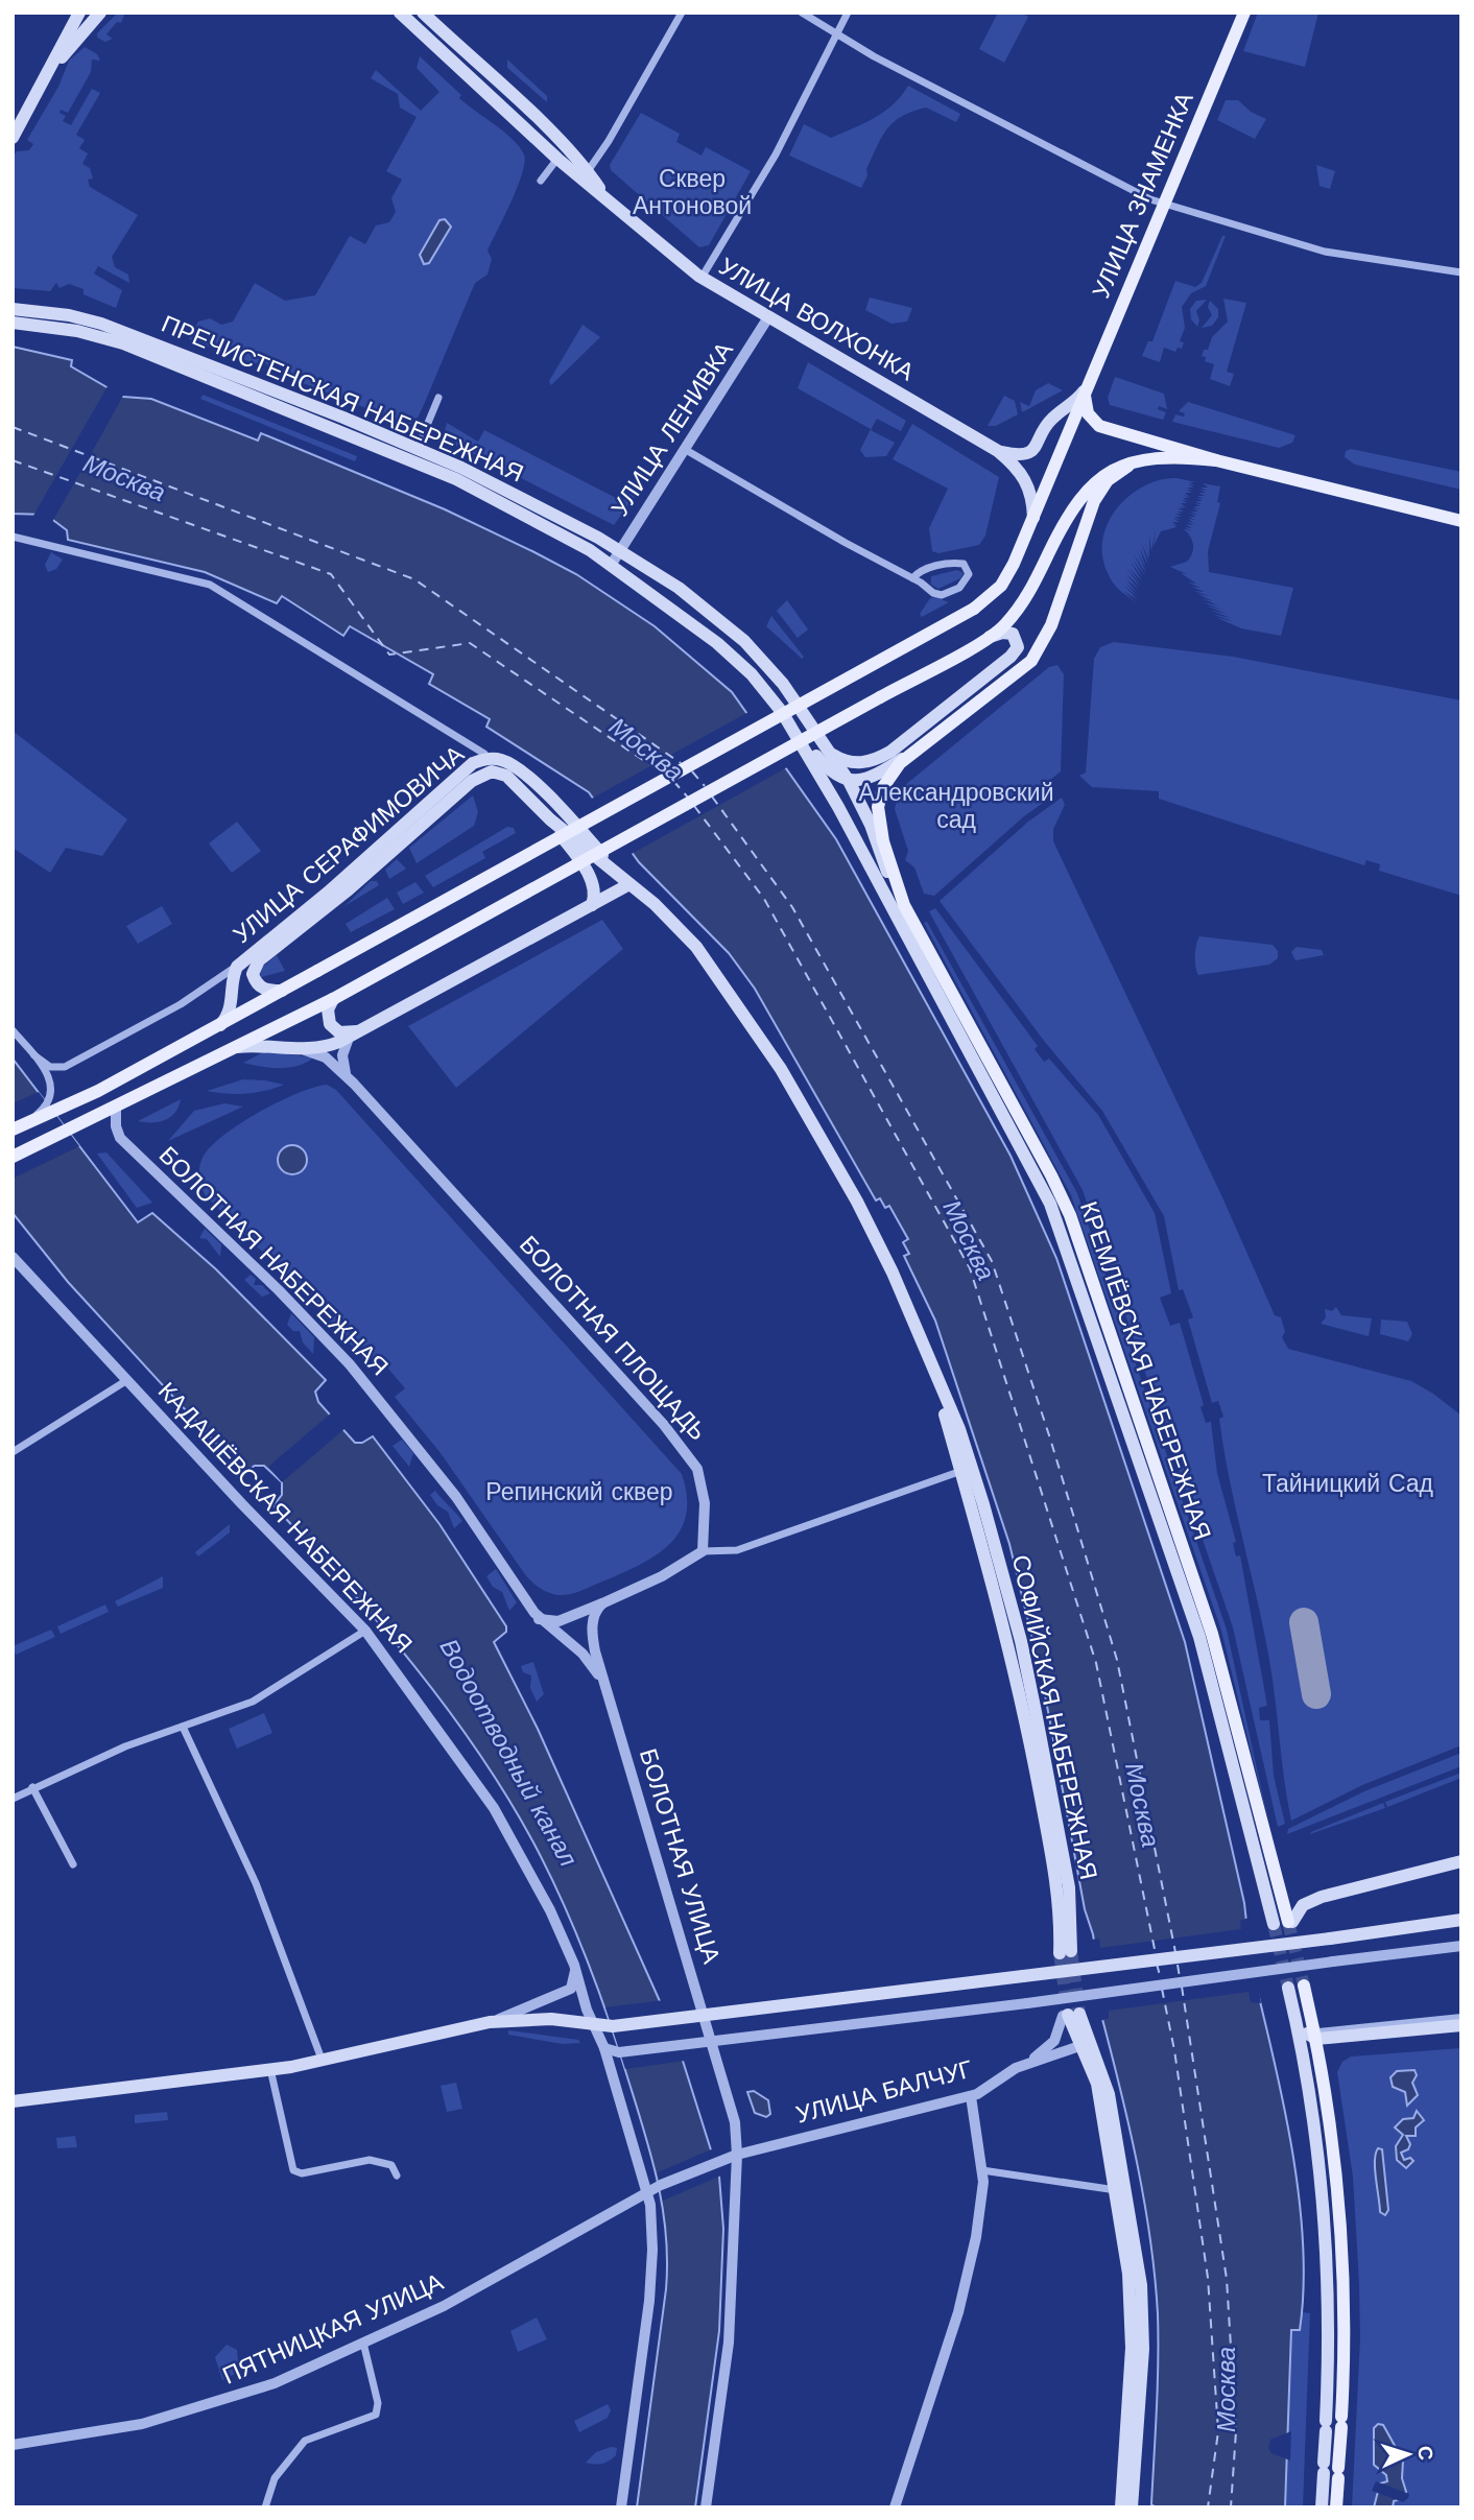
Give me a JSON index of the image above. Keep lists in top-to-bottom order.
{
  "streets": {
    "main road": [
      "УЛИЦА ЗНАМЕНКА",
      "УЛИЦА ВОЛХОНКА",
      "ПРЕЧИСТЕНСКАЯ НАБЕРЕЖНАЯ",
      "УЛИЦА СЕРАФИМОВИЧА",
      "КРЕМЛЁВСКАЯ НАБЕРЕЖНАЯ",
      "СОФИЙСКАЯ НАБЕРЕЖНАЯ"
    ],
    "street": [
      "УЛИЦА ЛЕНИВКА",
      "БОЛОТНАЯ НАБЕРЕЖНАЯ",
      "БОЛОТНАЯ ПЛОЩАДЬ",
      "КАДАШЁВСКАЯ НАБЕРЕЖНАЯ",
      "БОЛОТНАЯ УЛИЦА",
      "УЛИЦА БАЛЧУГ",
      "ПЯТНИЦКАЯ УЛИЦА"
    ]
  },
  "crossings": [
    ["УЛИЦА ЗНАМЕНКА", "УЛИЦА ВОЛХОНКА"],
    ["УЛИЦА ЗНАМЕНКА", "УЛИЦА СЕРАФИМОВИЧА"],
    ["УЛИЦА ВОЛХОНКА", "УЛИЦА ЛЕНИВКА"],
    ["ПРЕЧИСТЕНСКАЯ НАБЕРЕЖНАЯ", "УЛИЦА ЛЕНИВКА"],
    ["ПРЕЧИСТЕНСКАЯ НАБЕРЕЖНАЯ", "КРЕМЛЁВСКАЯ НАБЕРЕЖНАЯ"],
    ["УЛИЦА СЕРАФИМОВИЧА", "СОФИЙСКАЯ НАБЕРЕЖНАЯ"],
    ["БОЛОТНАЯ НАБЕРЕЖНАЯ", "БОЛОТНАЯ УЛИЦА"],
    ["КАДАШЁВСКАЯ НАБЕРЕЖНАЯ", "ПЯТНИЦКАЯ УЛИЦА"],
    ["УЛИЦА БАЛЧУГ", "ПЯТНИЦКАЯ УЛИЦА"]
  ],
  "water": ["Москва", "Водоотводный канал"],
  "parks": [
    "Сквер Антоновой",
    "Александровский сад",
    "Тайницкий Сад",
    "Репинский сквер"
  ],
  "north": "right"
}
